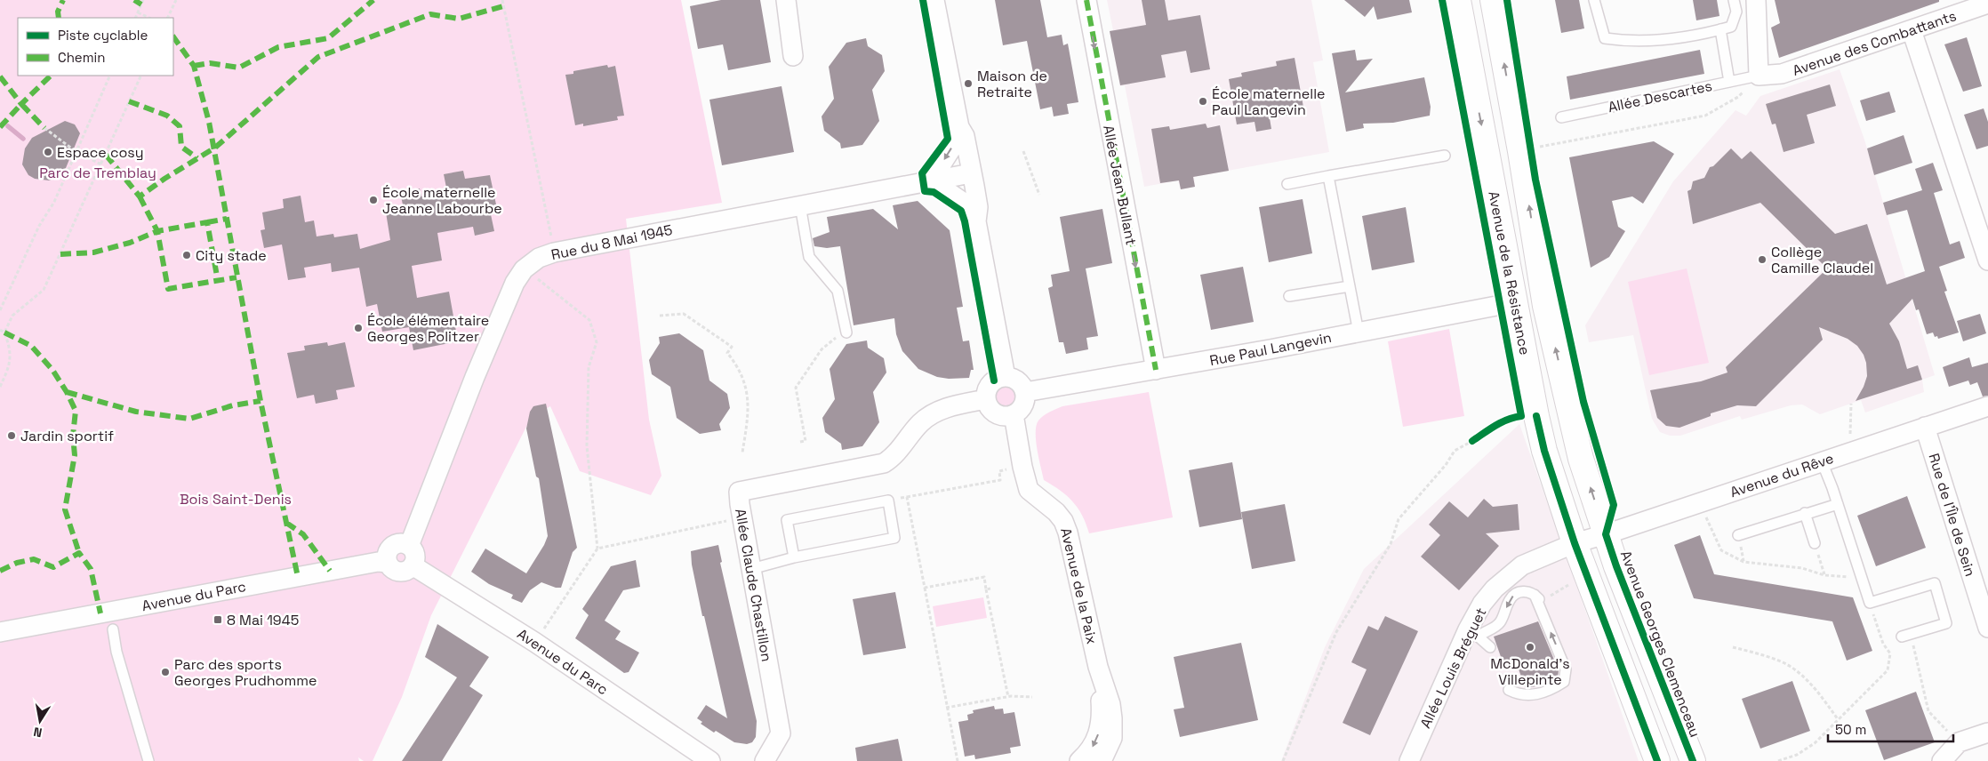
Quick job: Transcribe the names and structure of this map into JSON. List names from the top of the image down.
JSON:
{
  "streets": {
    "main road": ["Avenue de la Résistance", "Avenue Georges Clemenceau"],
    "street": [
      "Avenue des Combattants",
      "Allée Jean Bullant",
      "Rue du 8 Mai 1945",
      "Rue Paul Langevin",
      "Avenue du Rêve",
      "Rue de l'Île de Sein",
      "Allée Claude Chastillon",
      "Avenue de la Paix",
      "Avenue du Parc",
      "Allée Louis Bréguet"
    ],
    "lane": ["Allée Descartes"]
  },
  "crossings": [
    ["Avenue des Combattants", "Allée Descartes"],
    ["Allée Jean Bullant", "Rue Paul Langevin"],
    ["Rue du 8 Mai 1945", "Avenue du Parc"],
    ["Avenue de la Résistance", "Rue Paul Langevin"],
    ["Avenue de la Résistance", "Avenue du Rêve"],
    ["Avenue de la Résistance", "Avenue Georges Clemenceau"],
    ["Avenue de la Résistance", "Allée Louis Bréguet"],
    ["Rue Paul Langevin", "Allée Claude Chastillon"],
    ["Rue Paul Langevin", "Avenue de la Paix"],
    ["Avenue du Rêve", "Rue de l'Île de Sein"],
    ["Avenue du Rêve", "Avenue Georges Clemenceau"],
    ["Avenue du Rêve", "Allée Louis Bréguet"],
    ["Allée Claude Chastillon", "Avenue de la Paix"]
  ],
  "parks": ["Parc de Tremblay", "Bois Saint-Denis"],
  "places": {
    "other": [
      "Maison de Retraite",
      "École maternelle Paul Langevin",
      "Espace cosy",
      "École maternelle Jeanne Labourbe",
      "City stade",
      "Collège Camille Claudel",
      "École élémentaire Georges Politzer",
      "Jardin sportif",
      "McDonald's Villepinte",
      "Parc des sports Georges Prudhomme"
    ],
    "transit": ["8 Mai 1945"]
  },
  "legend": ["Piste cyclable", "Chemin"],
  "scale_bar": "50 m",
  "north": "bottom"
}
